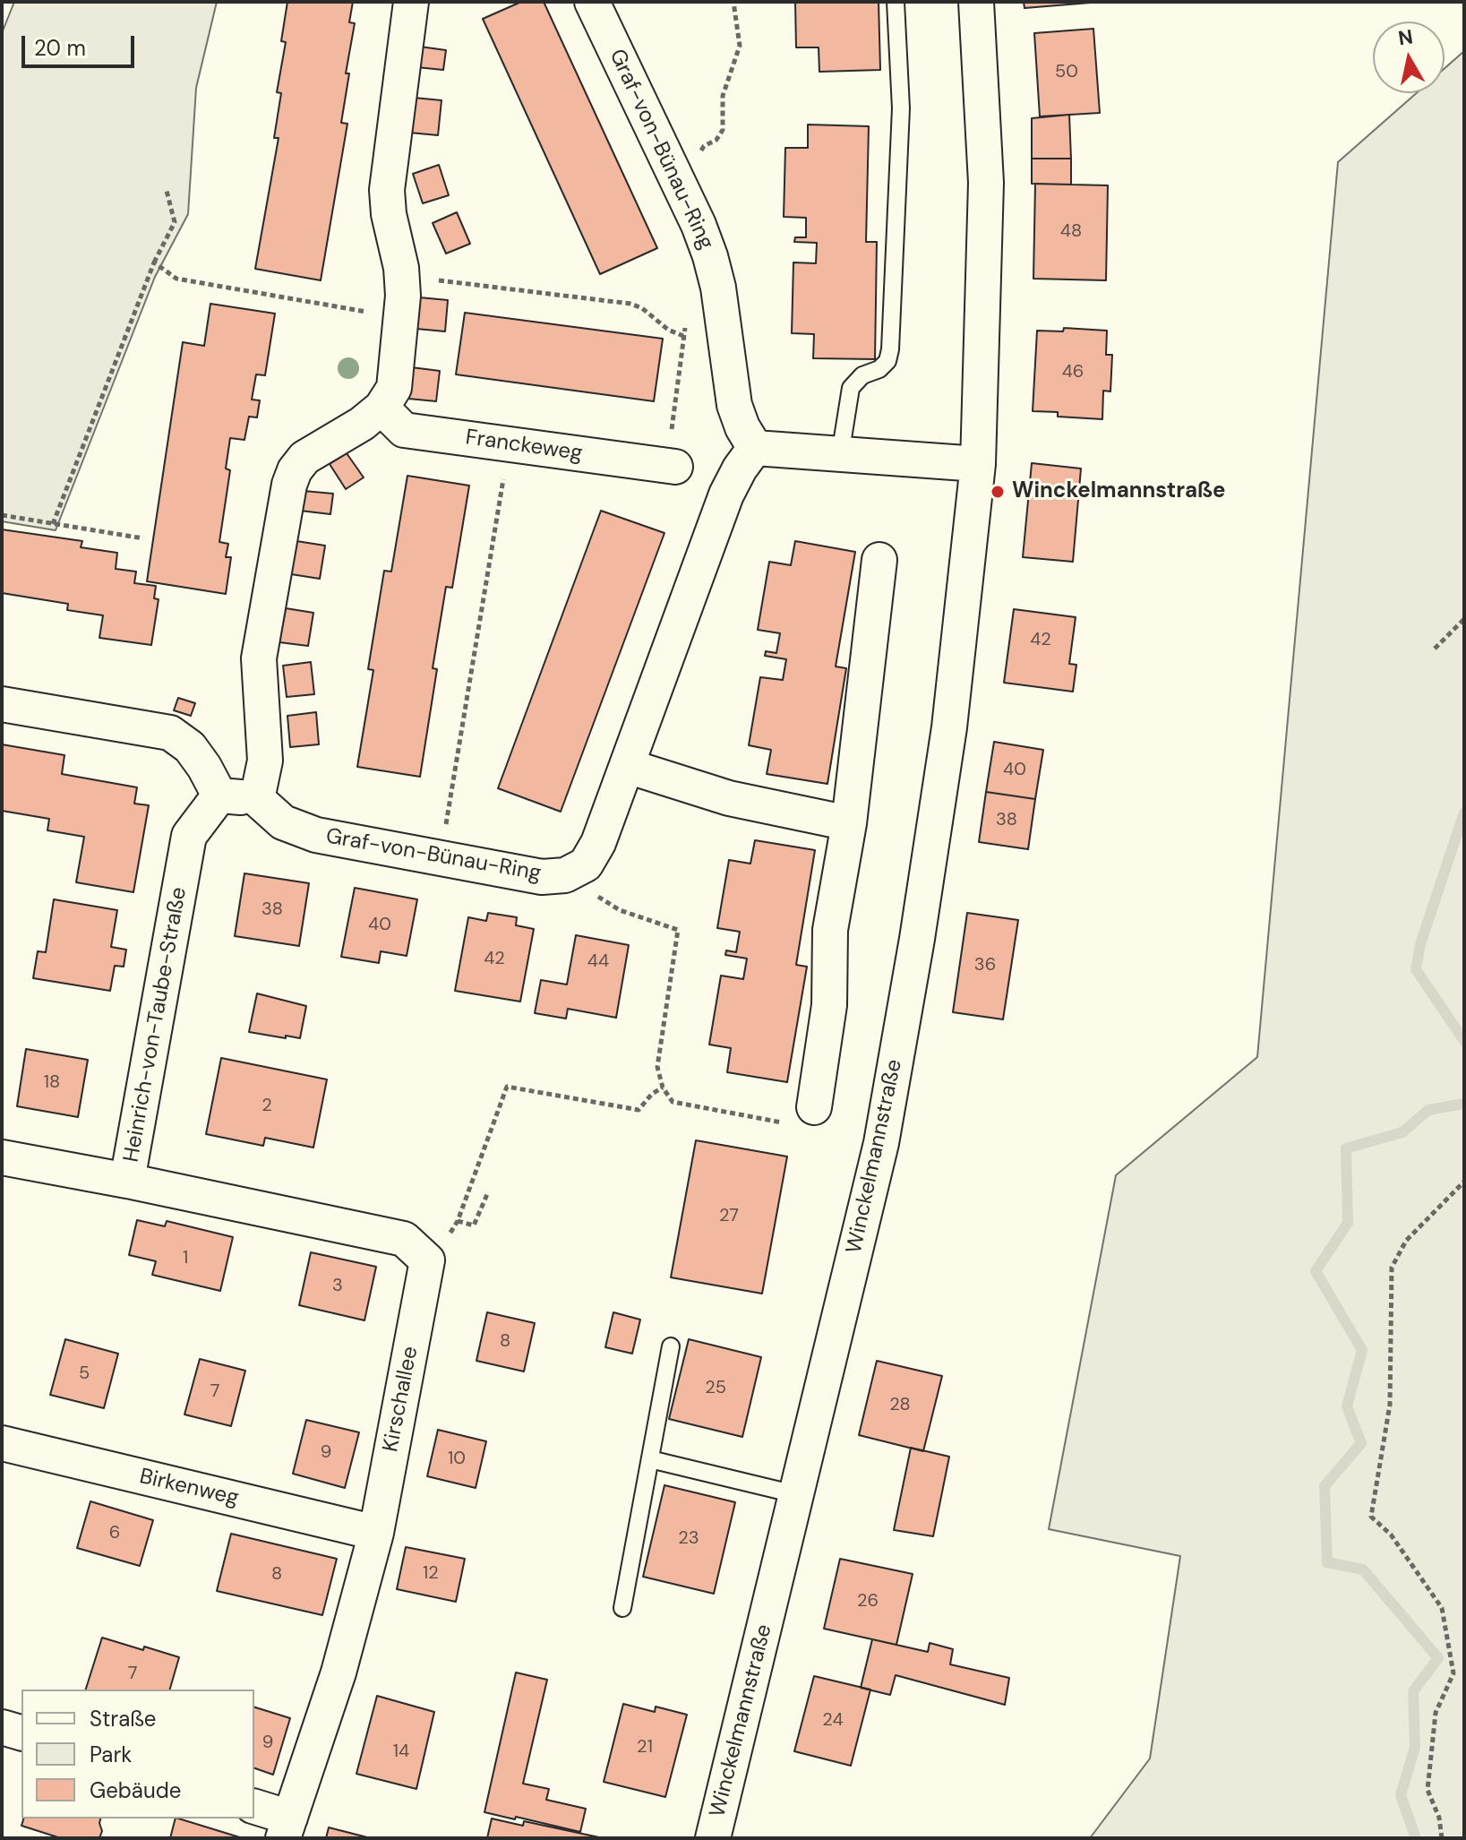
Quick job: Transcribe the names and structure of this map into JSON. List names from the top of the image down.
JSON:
{
  "streets": {
    "street": [
      "Graf-von-Bünau-Ring",
      "Franckeweg",
      "Heinrich-von-Taube-Straße",
      "Winckelmannstraße",
      "Kirschallee",
      "Birkenweg"
    ]
  },
  "crossings": [
    ["Kirschallee", "Birkenweg"]
  ],
  "places": ["Winckelmannstraße"],
  "house_numbers": [
    "50",
    "48",
    "46",
    "42",
    "40",
    "38",
    "38",
    "40",
    "42",
    "44",
    "36",
    "18",
    "2",
    "27",
    "1",
    "3",
    "8",
    "5",
    "25",
    "7",
    "28",
    "9",
    "10",
    "6",
    "23",
    "12",
    "8",
    "26",
    "7",
    "24",
    "9",
    "21",
    "14"
  ],
  "legend": ["Straße", "Park", "Gebäude"],
  "scale_bar": "20 m",
  "north": "top"
}
